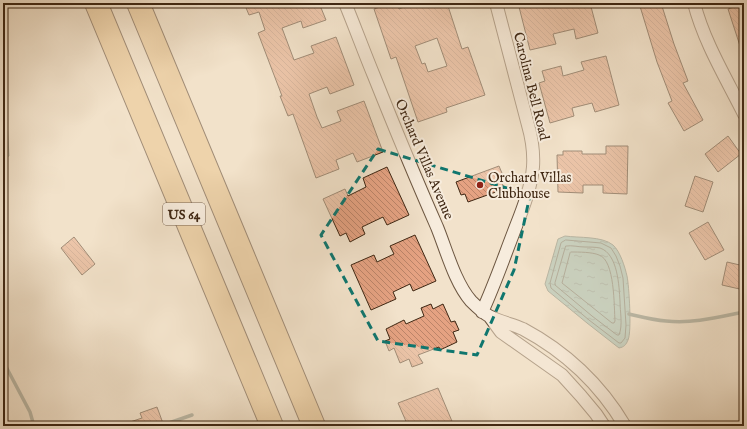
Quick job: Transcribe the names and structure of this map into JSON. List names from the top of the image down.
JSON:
{
  "streets": {
    "highway": ["US 64"],
    "street": ["Carolina Bell Road", "Orchard Villas Avenue"]
  },
  "crossings": [
    ["Carolina Bell Road", "Orchard Villas Avenue"]
  ],
  "places": ["Orchard Villas Clubhouse"]
}
